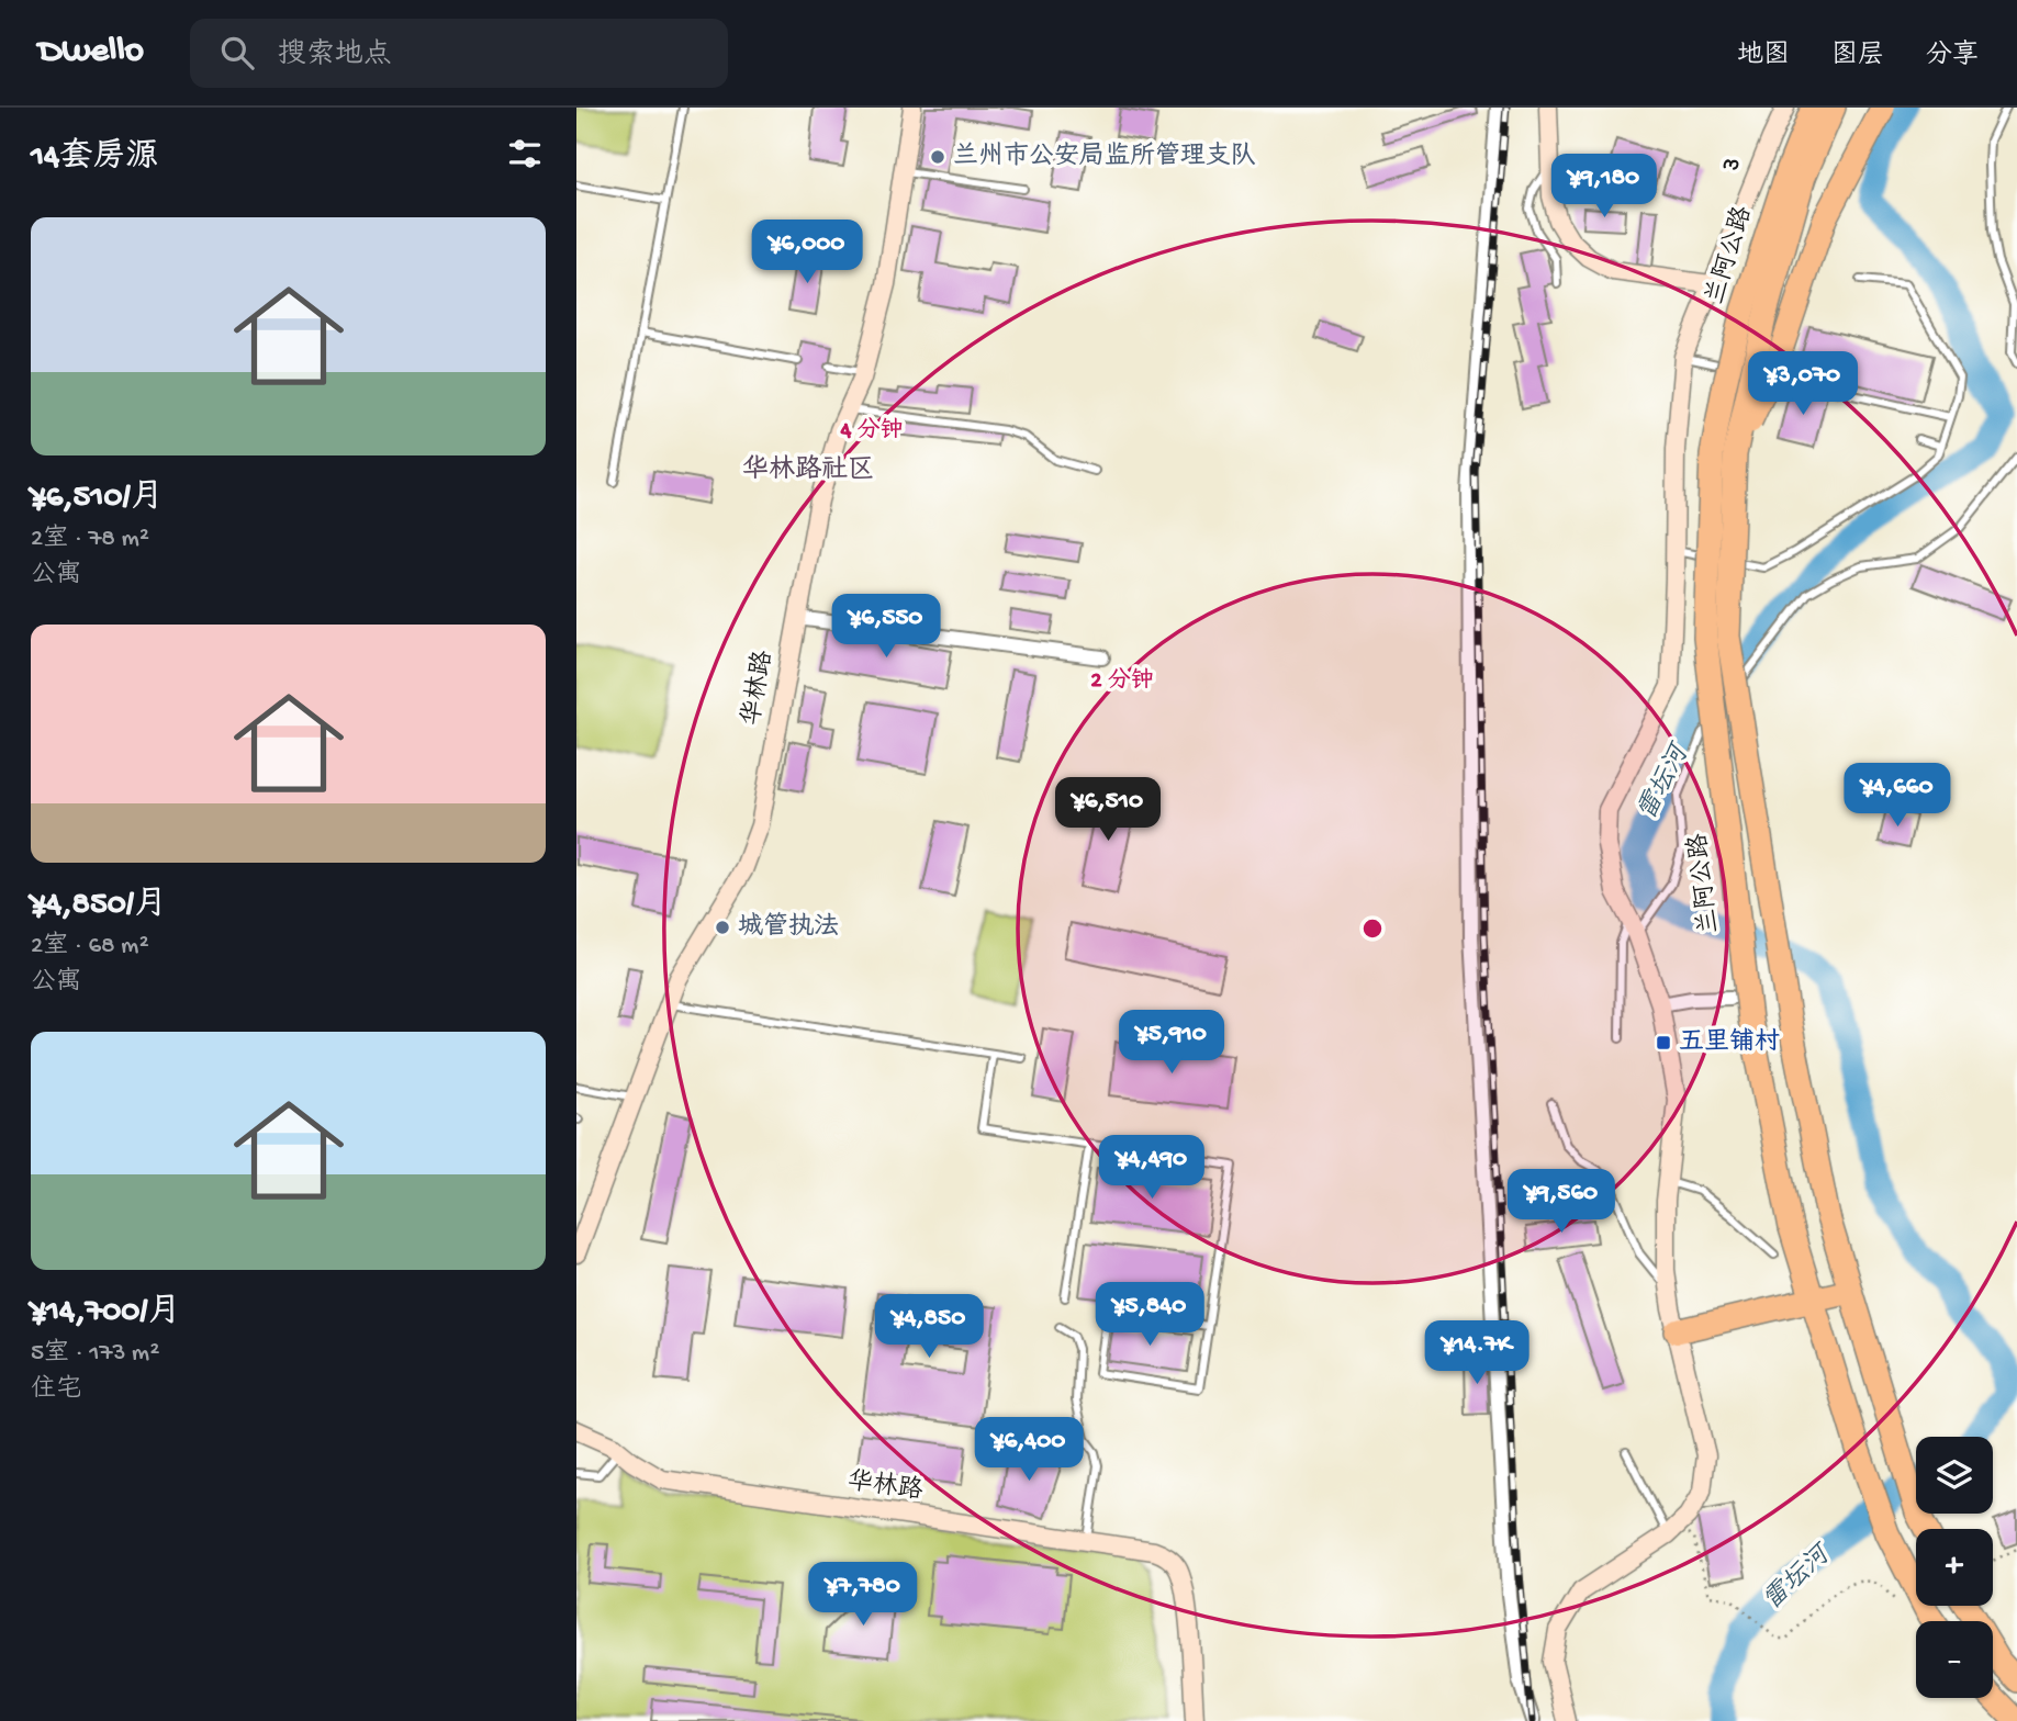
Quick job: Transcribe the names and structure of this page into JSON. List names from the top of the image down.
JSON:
{
  "streets": {
    "highway": ["兰阿公路"],
    "street": ["3", "华林路"]
  },
  "districts": ["华林路社区"],
  "water": ["雷坛河"],
  "places": {
    "other": ["兰州市公安局监所管理支队", "城管执法"],
    "transit": ["五里铺村"]
  },
  "page": {
    "header": "Dwello",
    "search": "搜索地点",
    "nav": ["地图", "图层", "分享"],
    "heading": "14套房源",
    "price": [
      "¥9,180",
      "¥6,000",
      "¥3,070",
      "¥6,550",
      "¥4,660",
      "¥6,510",
      "¥5,910",
      "¥4,490",
      "¥9,560",
      "¥5,840",
      "¥4,850",
      "¥14.7K",
      "¥6,400",
      "¥7,780"
    ],
    "list": [
      {
        "name": "¥6,510/月",
        "note": "2室 · 78 m² · 公寓"
      },
      {
        "name": "¥4,850/月",
        "note": "2室 · 68 m² · 公寓"
      },
      {
        "name": "¥14,700/月",
        "note": "5室 · 173 m² · 住宅"
      }
    ],
    "map_buttons": ["+", "−"]
  },
  "rings": ["4 分钟", "2 分钟"]
}
